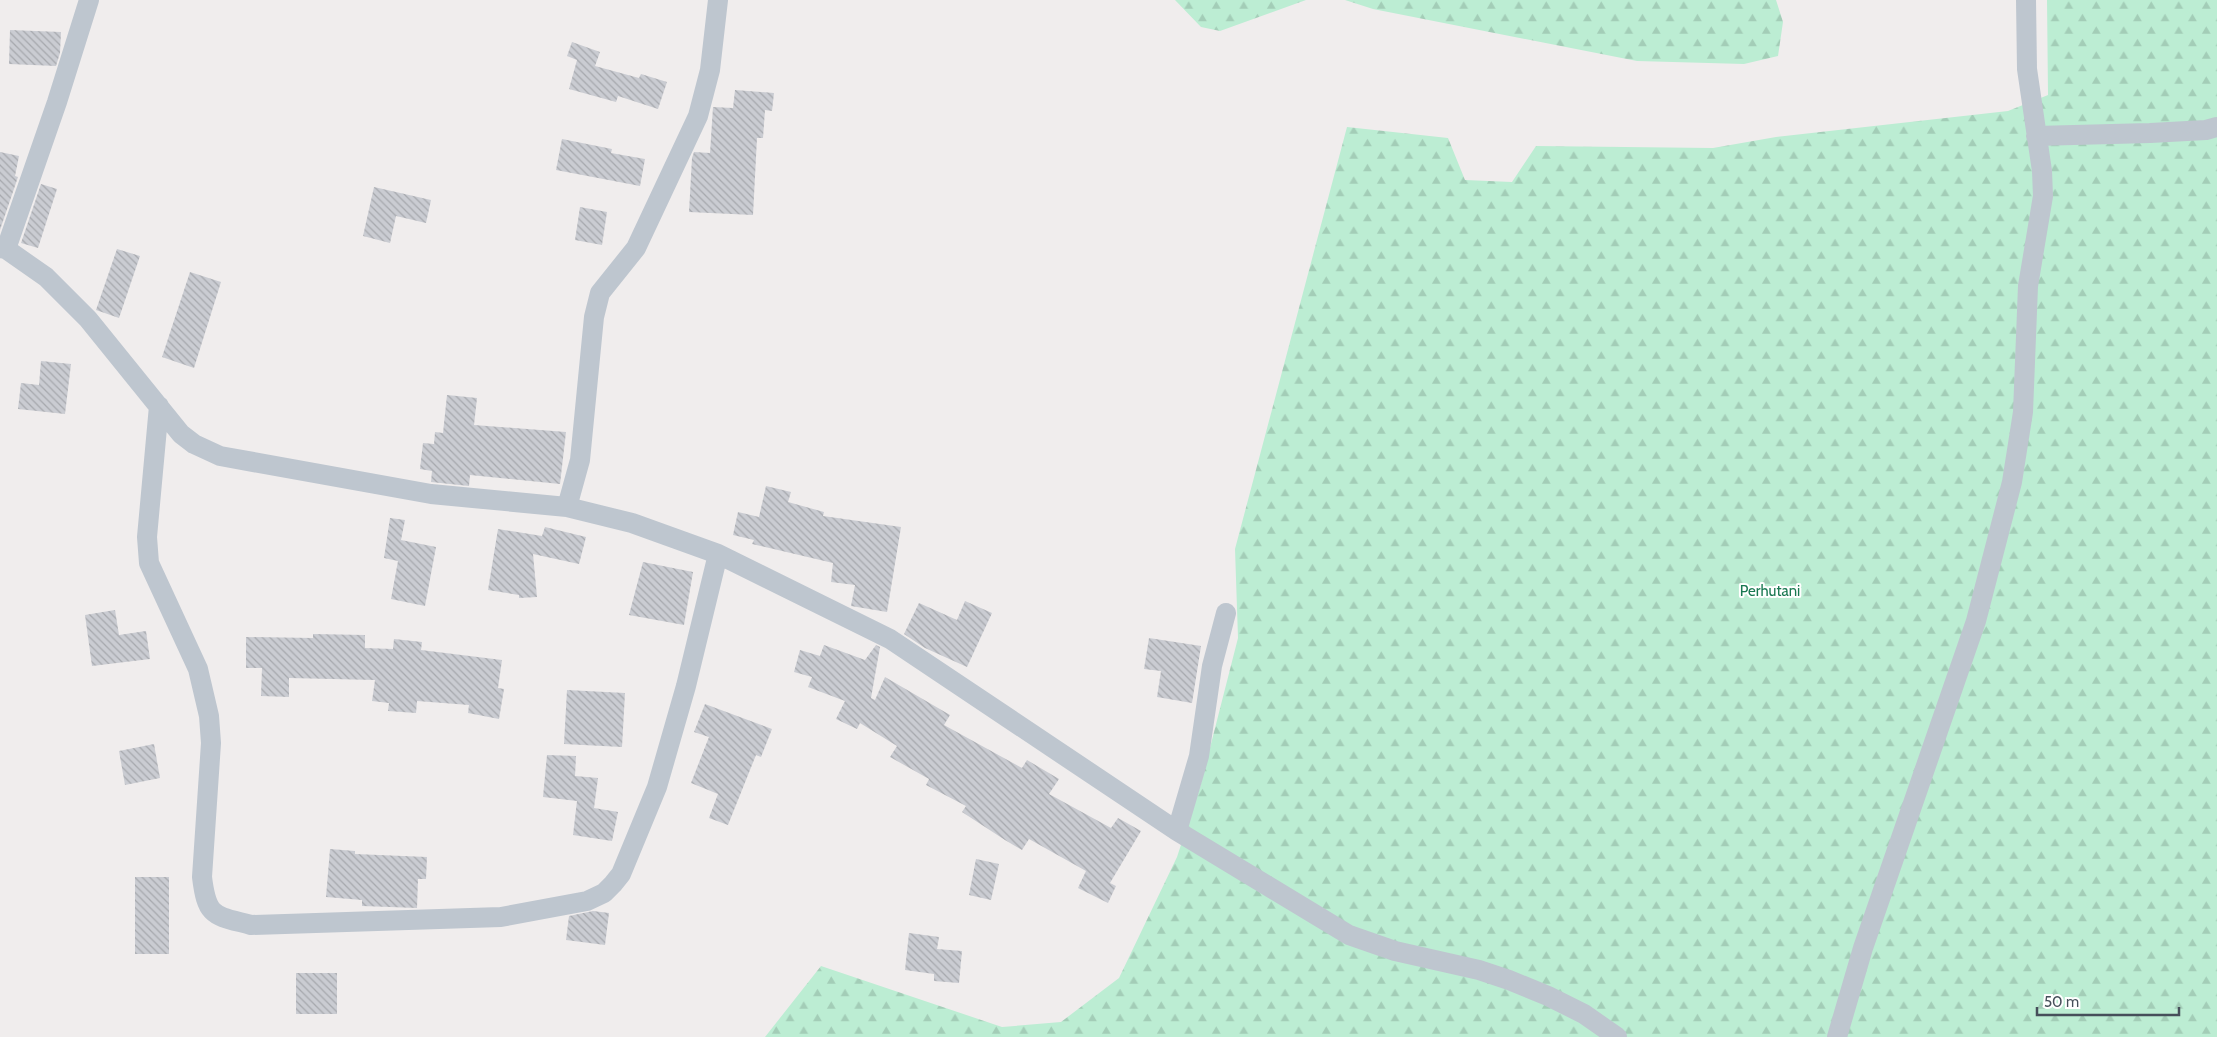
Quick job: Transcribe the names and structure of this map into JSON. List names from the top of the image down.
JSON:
{
  "parks": ["Perhutani"],
  "scale_bar": "50 m"
}
